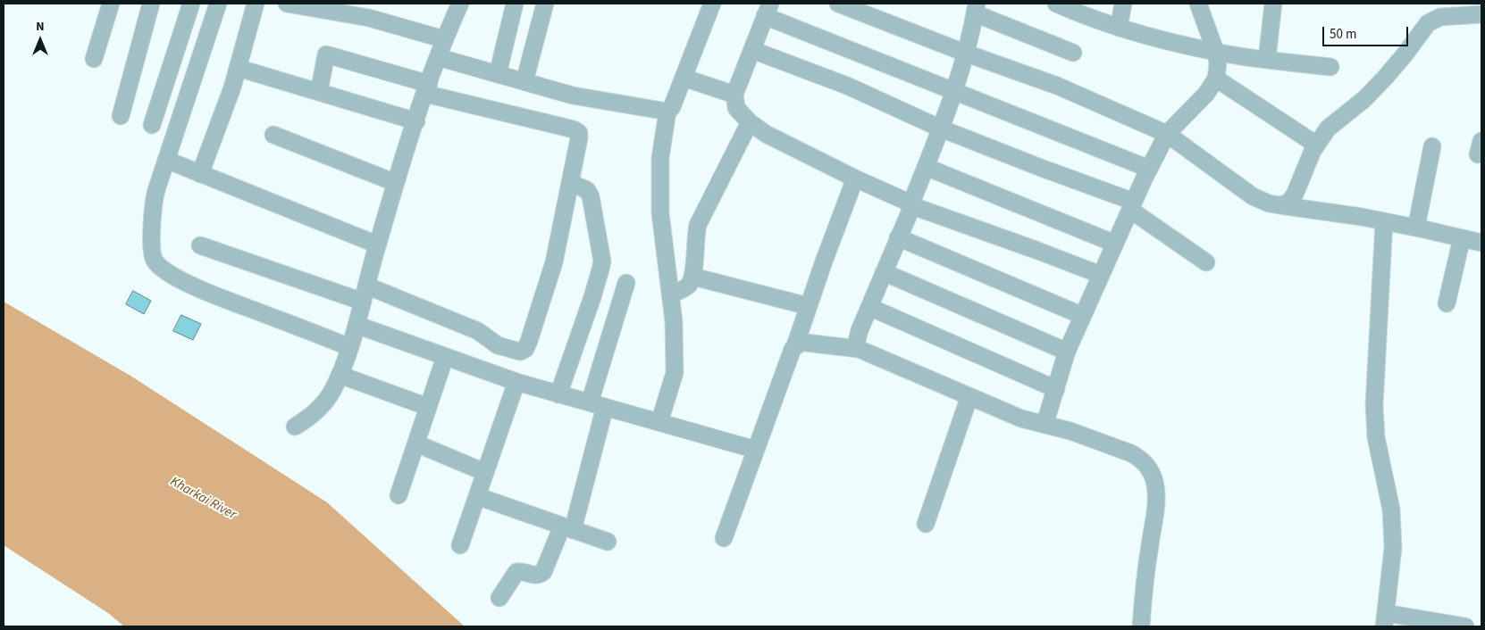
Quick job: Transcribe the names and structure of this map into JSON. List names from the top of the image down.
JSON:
{
  "water": ["Kharkai River"],
  "scale_bar": "50 m",
  "north": "top"
}
